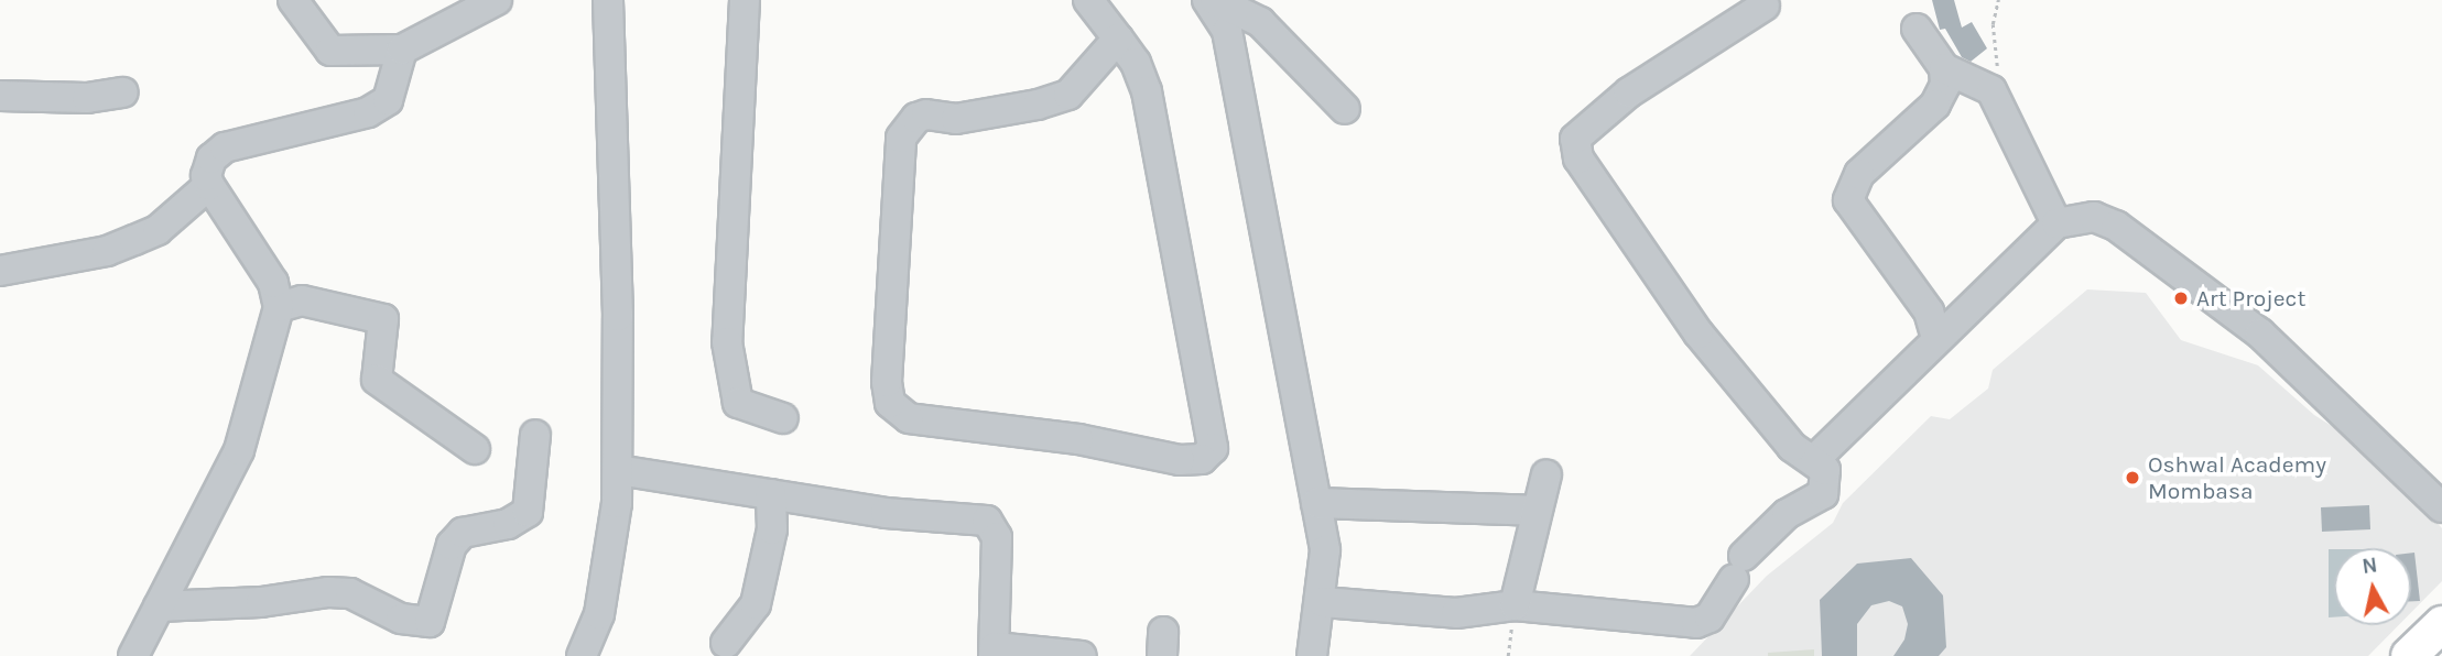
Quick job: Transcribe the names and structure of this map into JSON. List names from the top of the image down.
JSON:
{
  "places": ["Art Project", "Oshwal Academy Mombasa"],
  "north": "top"
}
